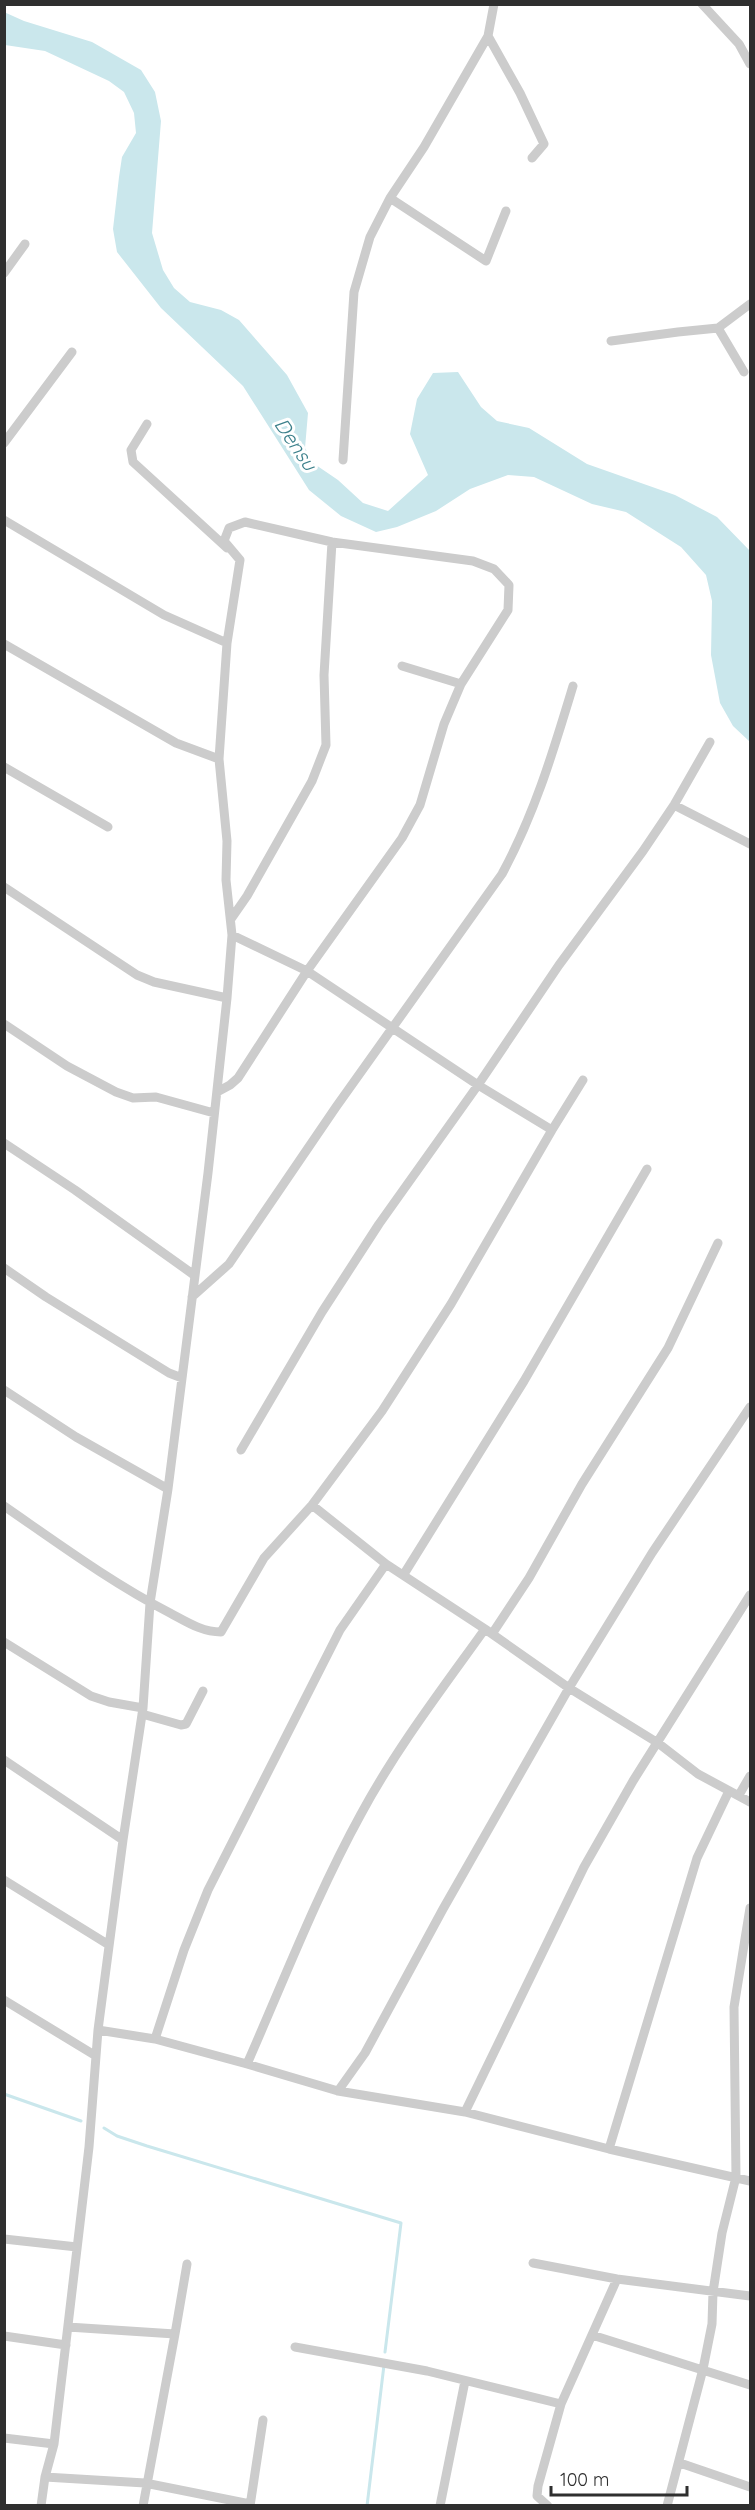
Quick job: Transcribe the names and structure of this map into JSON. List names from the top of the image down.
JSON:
{
  "water": ["Densu"],
  "scale_bar": "100 m"
}
